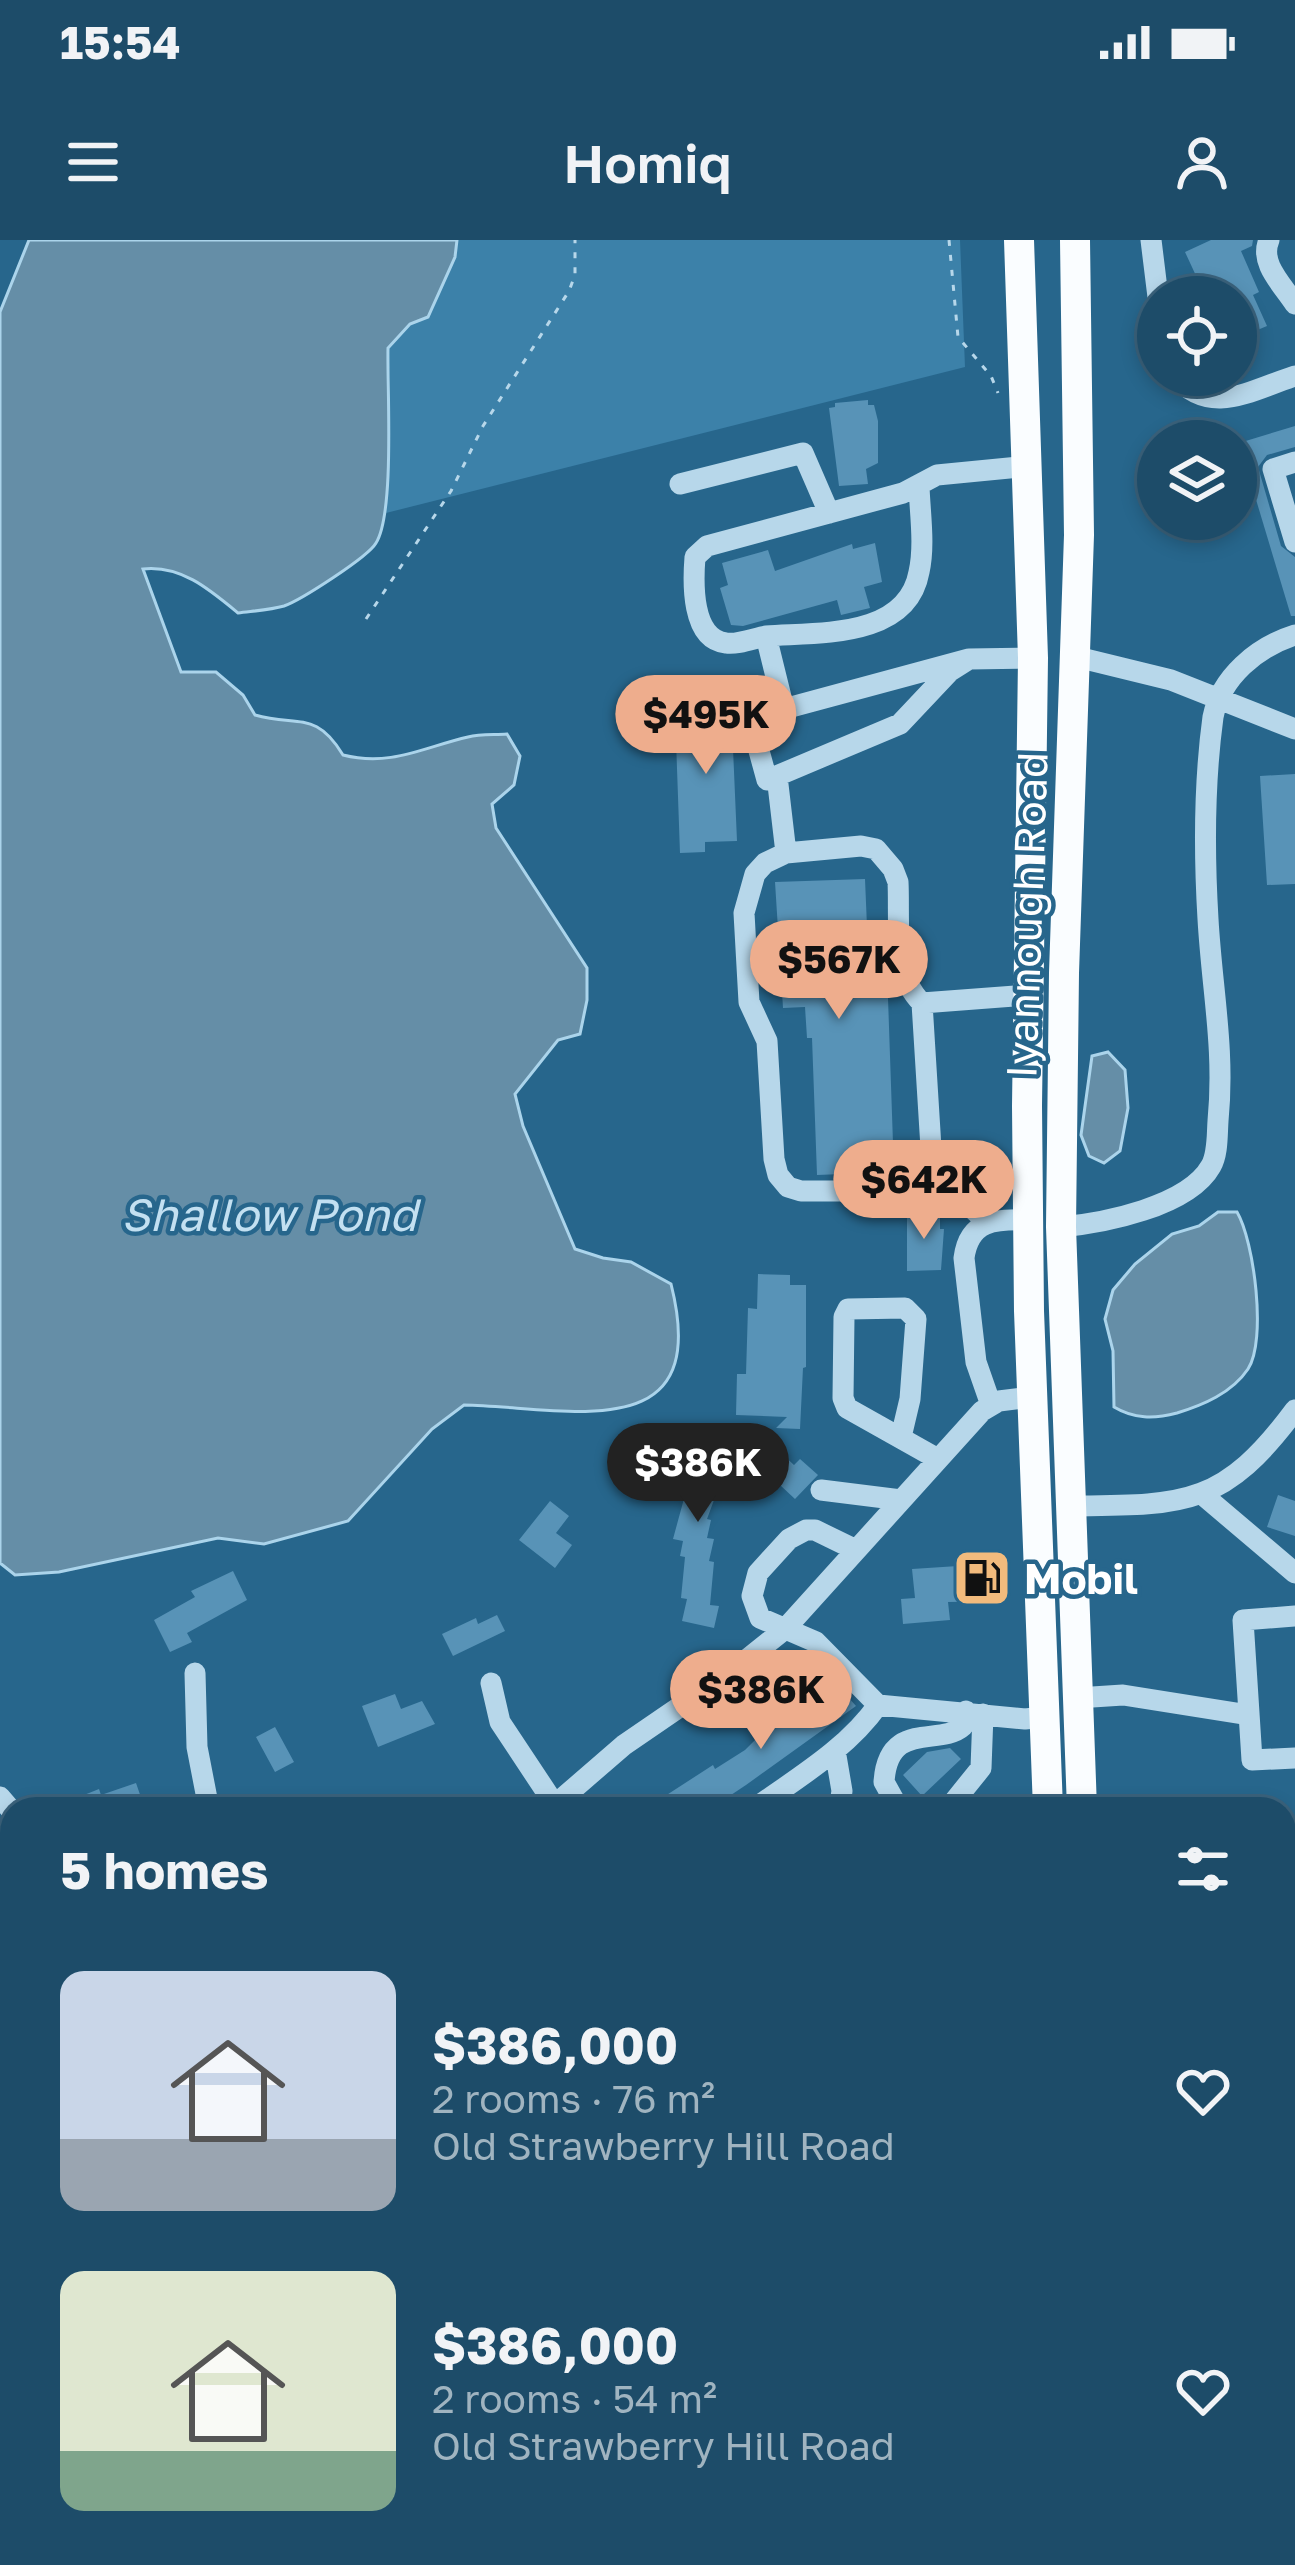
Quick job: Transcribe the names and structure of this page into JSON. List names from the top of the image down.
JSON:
{
  "streets": {
    "main road": ["Iyannough Road"]
  },
  "water": ["Shallow Pond"],
  "places": {
    "fuel station": ["Mobil"]
  },
  "page": {
    "status": "15:54",
    "header": "Homiq",
    "price": [
      "$495K",
      "$567K",
      "$642K",
      "$386K",
      "$386K"
    ],
    "heading": "5 homes",
    "list": [
      {
        "name": "$386,000",
        "note": "2 rooms · 76 m² · Old Strawberry Hill Road"
      },
      {
        "name": "$386,000",
        "note": "2 rooms · 54 m² · Old Strawberry Hill Road"
      }
    ]
  }
}
